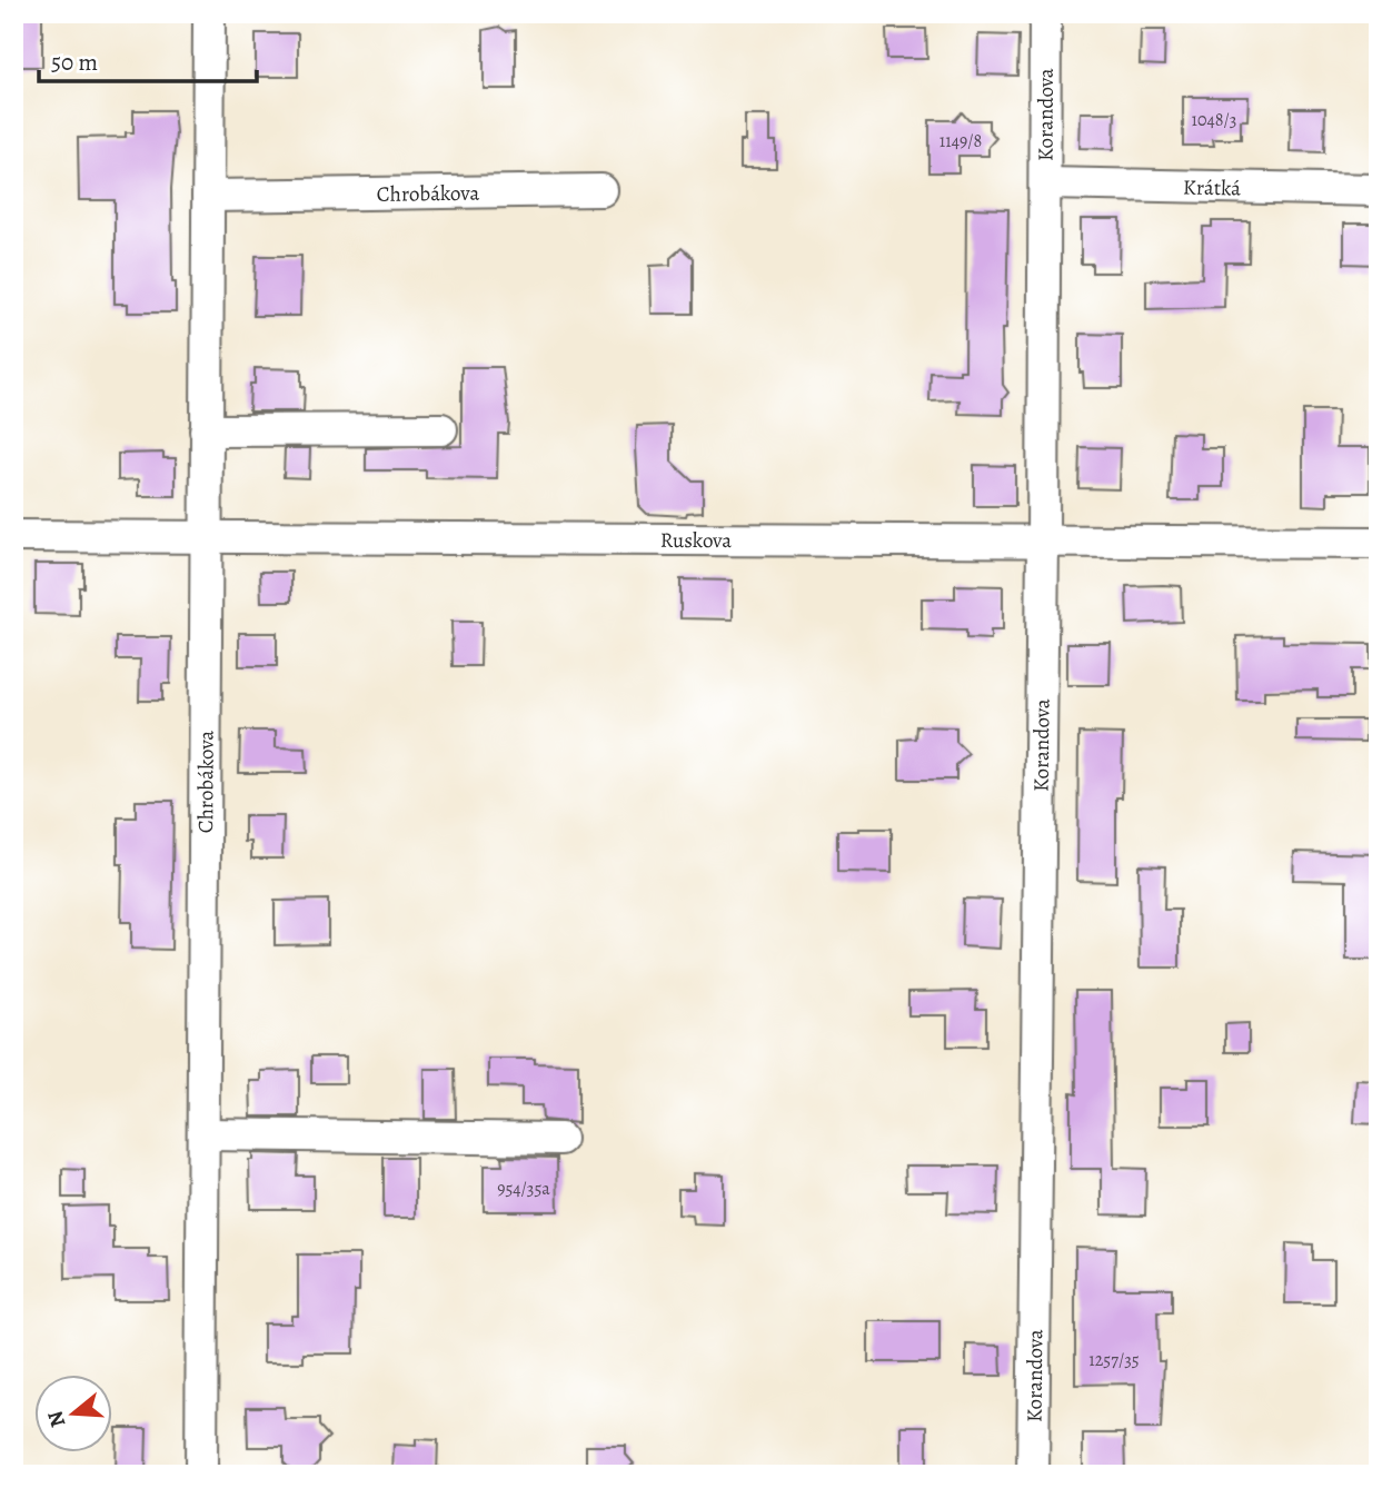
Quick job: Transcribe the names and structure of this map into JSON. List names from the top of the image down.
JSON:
{
  "streets": {
    "street": [
      "Korandova",
      "Krátká",
      "Chrobákova",
      "Ruskova"
    ]
  },
  "crossings": [
    ["Korandova", "Krátká"],
    ["Korandova", "Ruskova"],
    ["Chrobákova", "Ruskova"]
  ],
  "house_numbers": [
    "1048/3",
    "1149/8",
    "954/35a",
    "1257/35"
  ],
  "scale_bar": "50 m",
  "north": "left"
}
